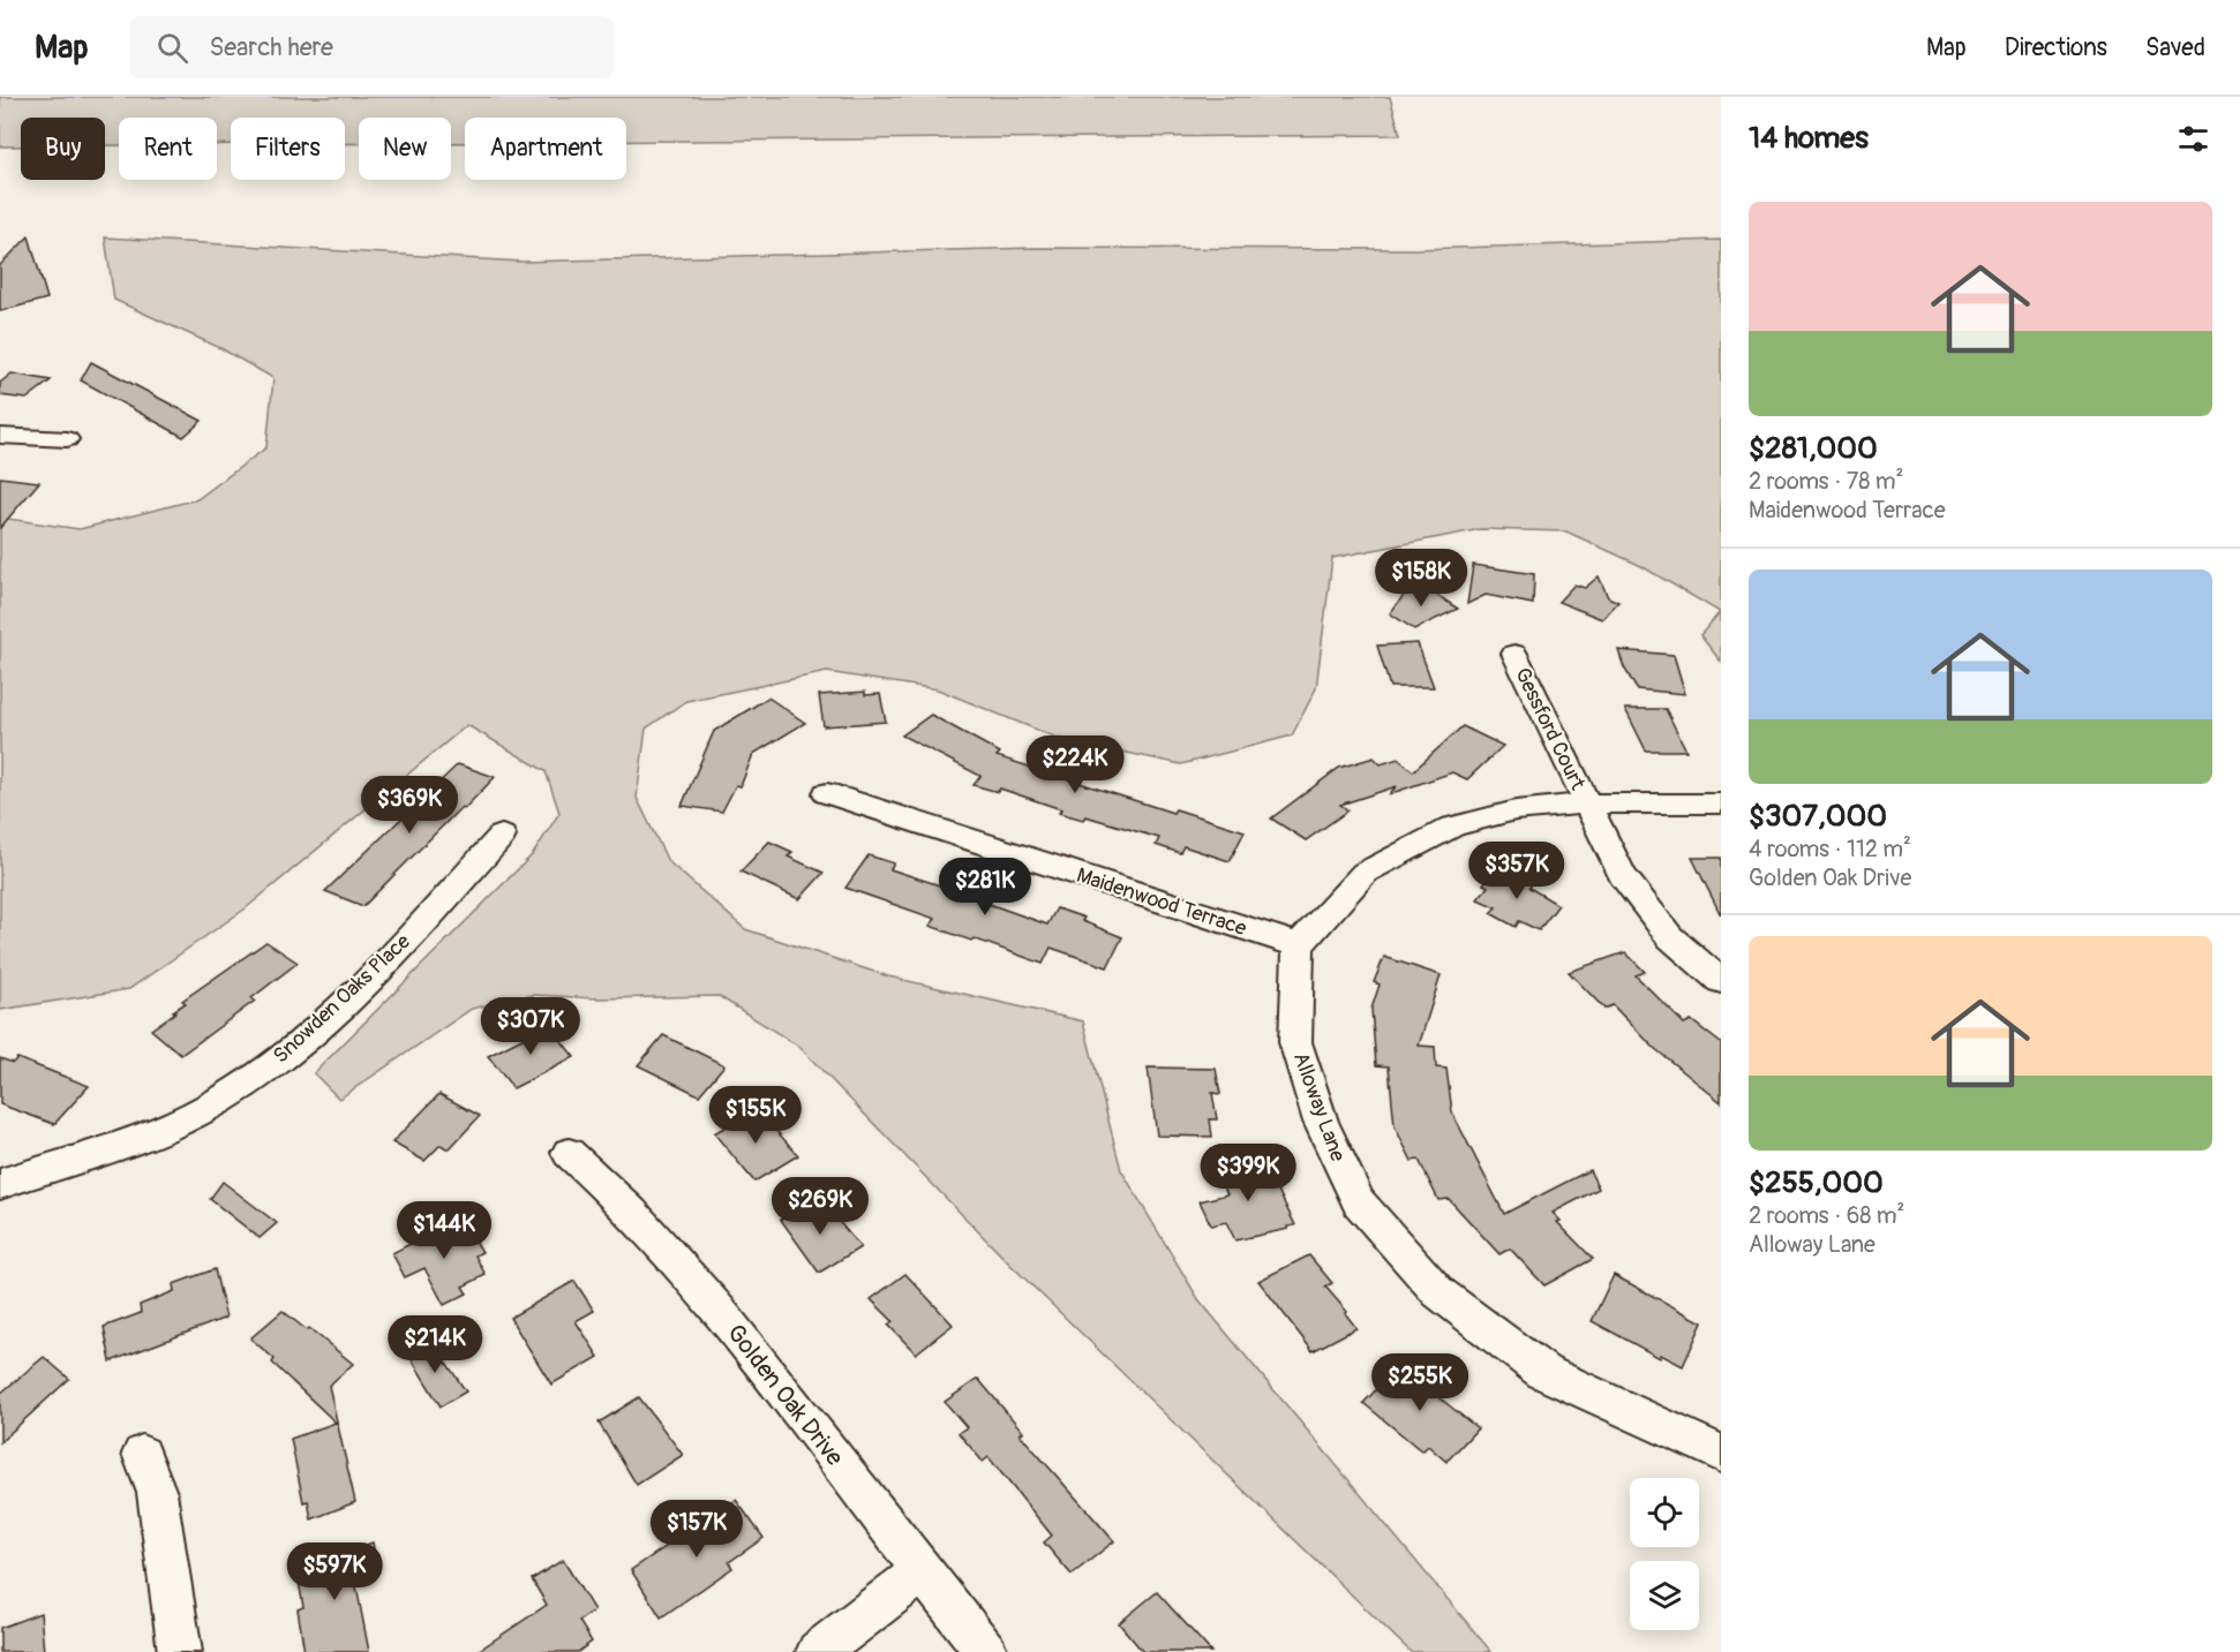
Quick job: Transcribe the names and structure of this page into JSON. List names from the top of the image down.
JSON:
{
  "streets": {
    "street": [
      "Gessford Court",
      "Maidenwood Terrace",
      "Snowden Oaks Place",
      "Alloway Lane",
      "Golden Oak Drive"
    ]
  },
  "crossings": [
    ["Maidenwood Terrace", "Alloway Lane"]
  ],
  "page": {
    "header": "Map",
    "search": "Search here",
    "nav": ["Map", "Directions", "Saved"],
    "heading": "14 homes",
    "chip": [
      "Buy",
      "Rent",
      "Filters",
      "New",
      "Apartment"
    ],
    "list": [
      {
        "name": "$281,000",
        "note": "2 rooms · 78 m² · Maidenwood Terrace"
      },
      {
        "name": "$307,000",
        "note": "4 rooms · 112 m² · Golden Oak Drive"
      },
      {
        "name": "$255,000",
        "note": "2 rooms · 68 m² · Alloway Lane"
      }
    ],
    "price": [
      "$158K",
      "$224K",
      "$369K",
      "$357K",
      "$281K",
      "$307K",
      "$155K",
      "$399K",
      "$269K",
      "$144K",
      "$214K",
      "$255K",
      "$157K",
      "$597K"
    ]
  }
}
